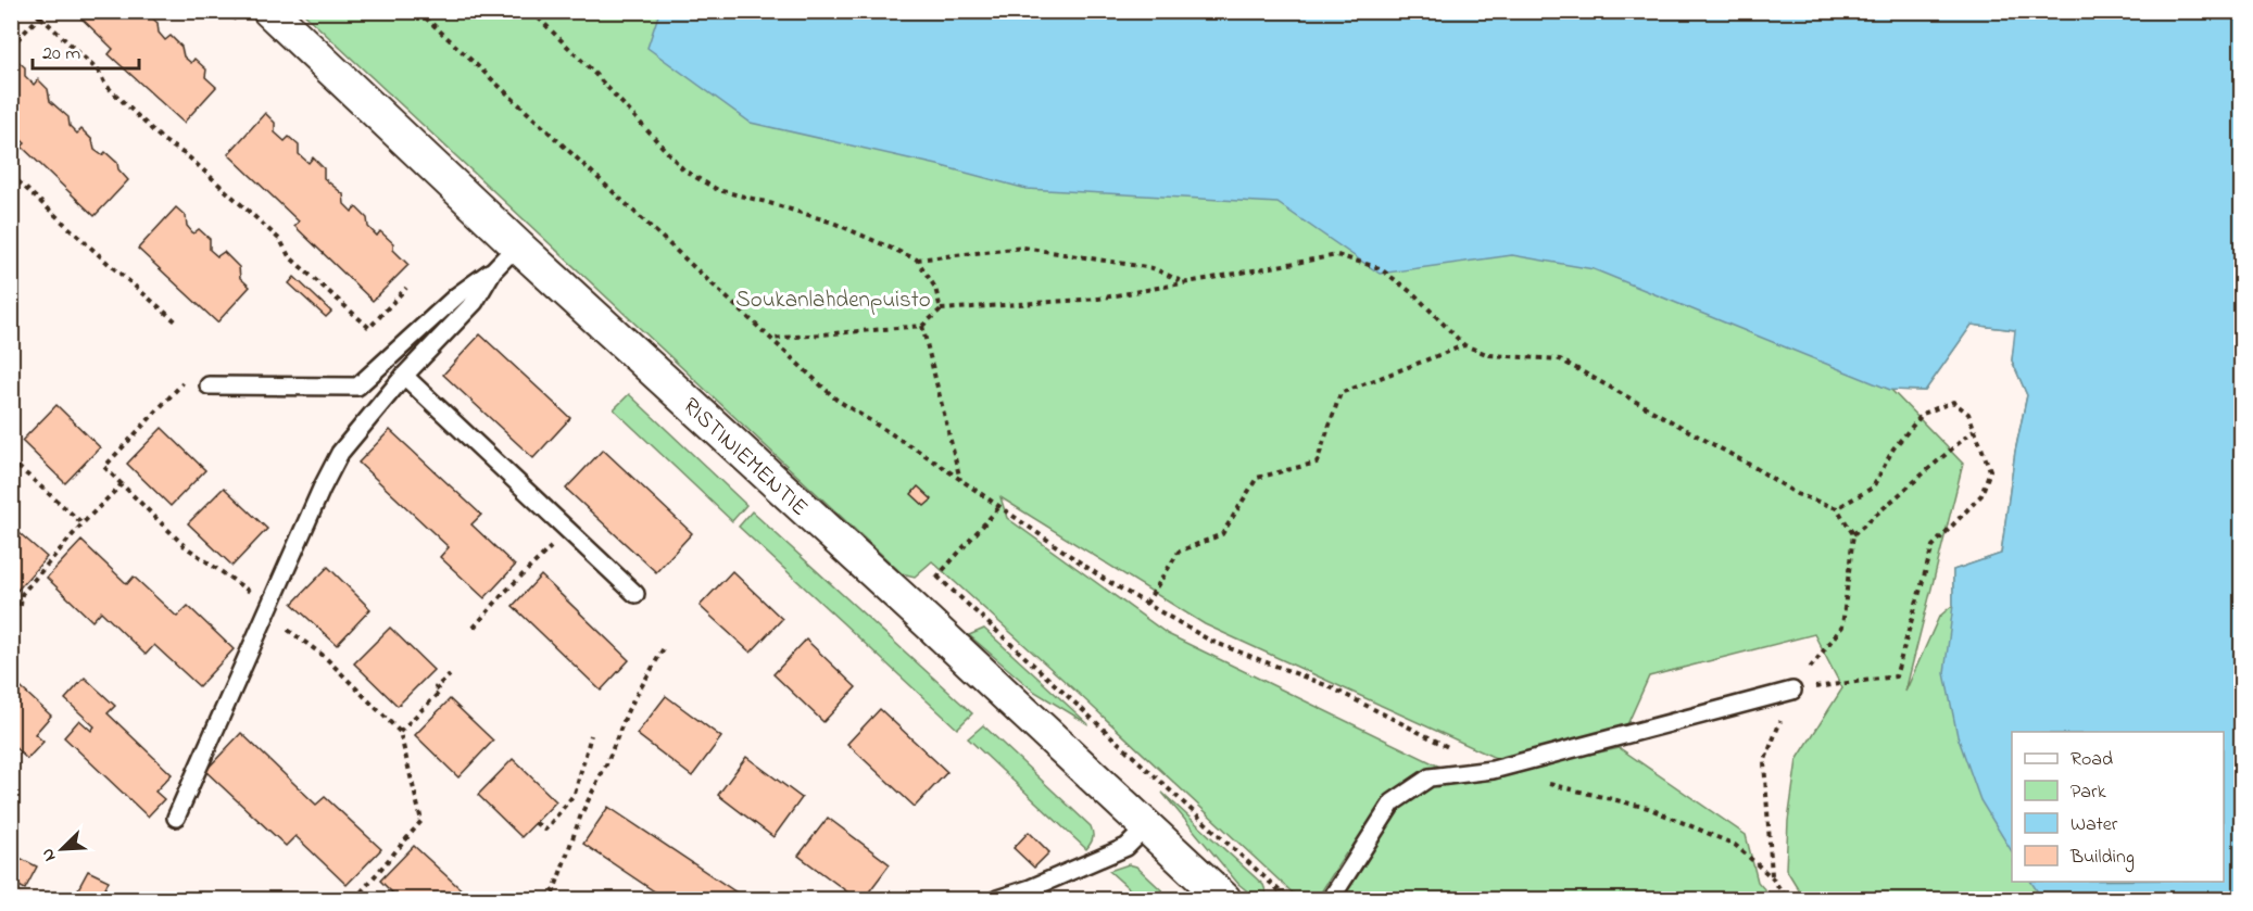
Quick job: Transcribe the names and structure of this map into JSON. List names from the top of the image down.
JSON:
{
  "streets": {
    "street": ["RISTINIEMENTIE"]
  },
  "parks": ["Soukanlahdenpuisto"],
  "legend": [
    "Road",
    "Park",
    "Water",
    "Building"
  ],
  "scale_bar": "20 m",
  "north": "bottom left"
}
